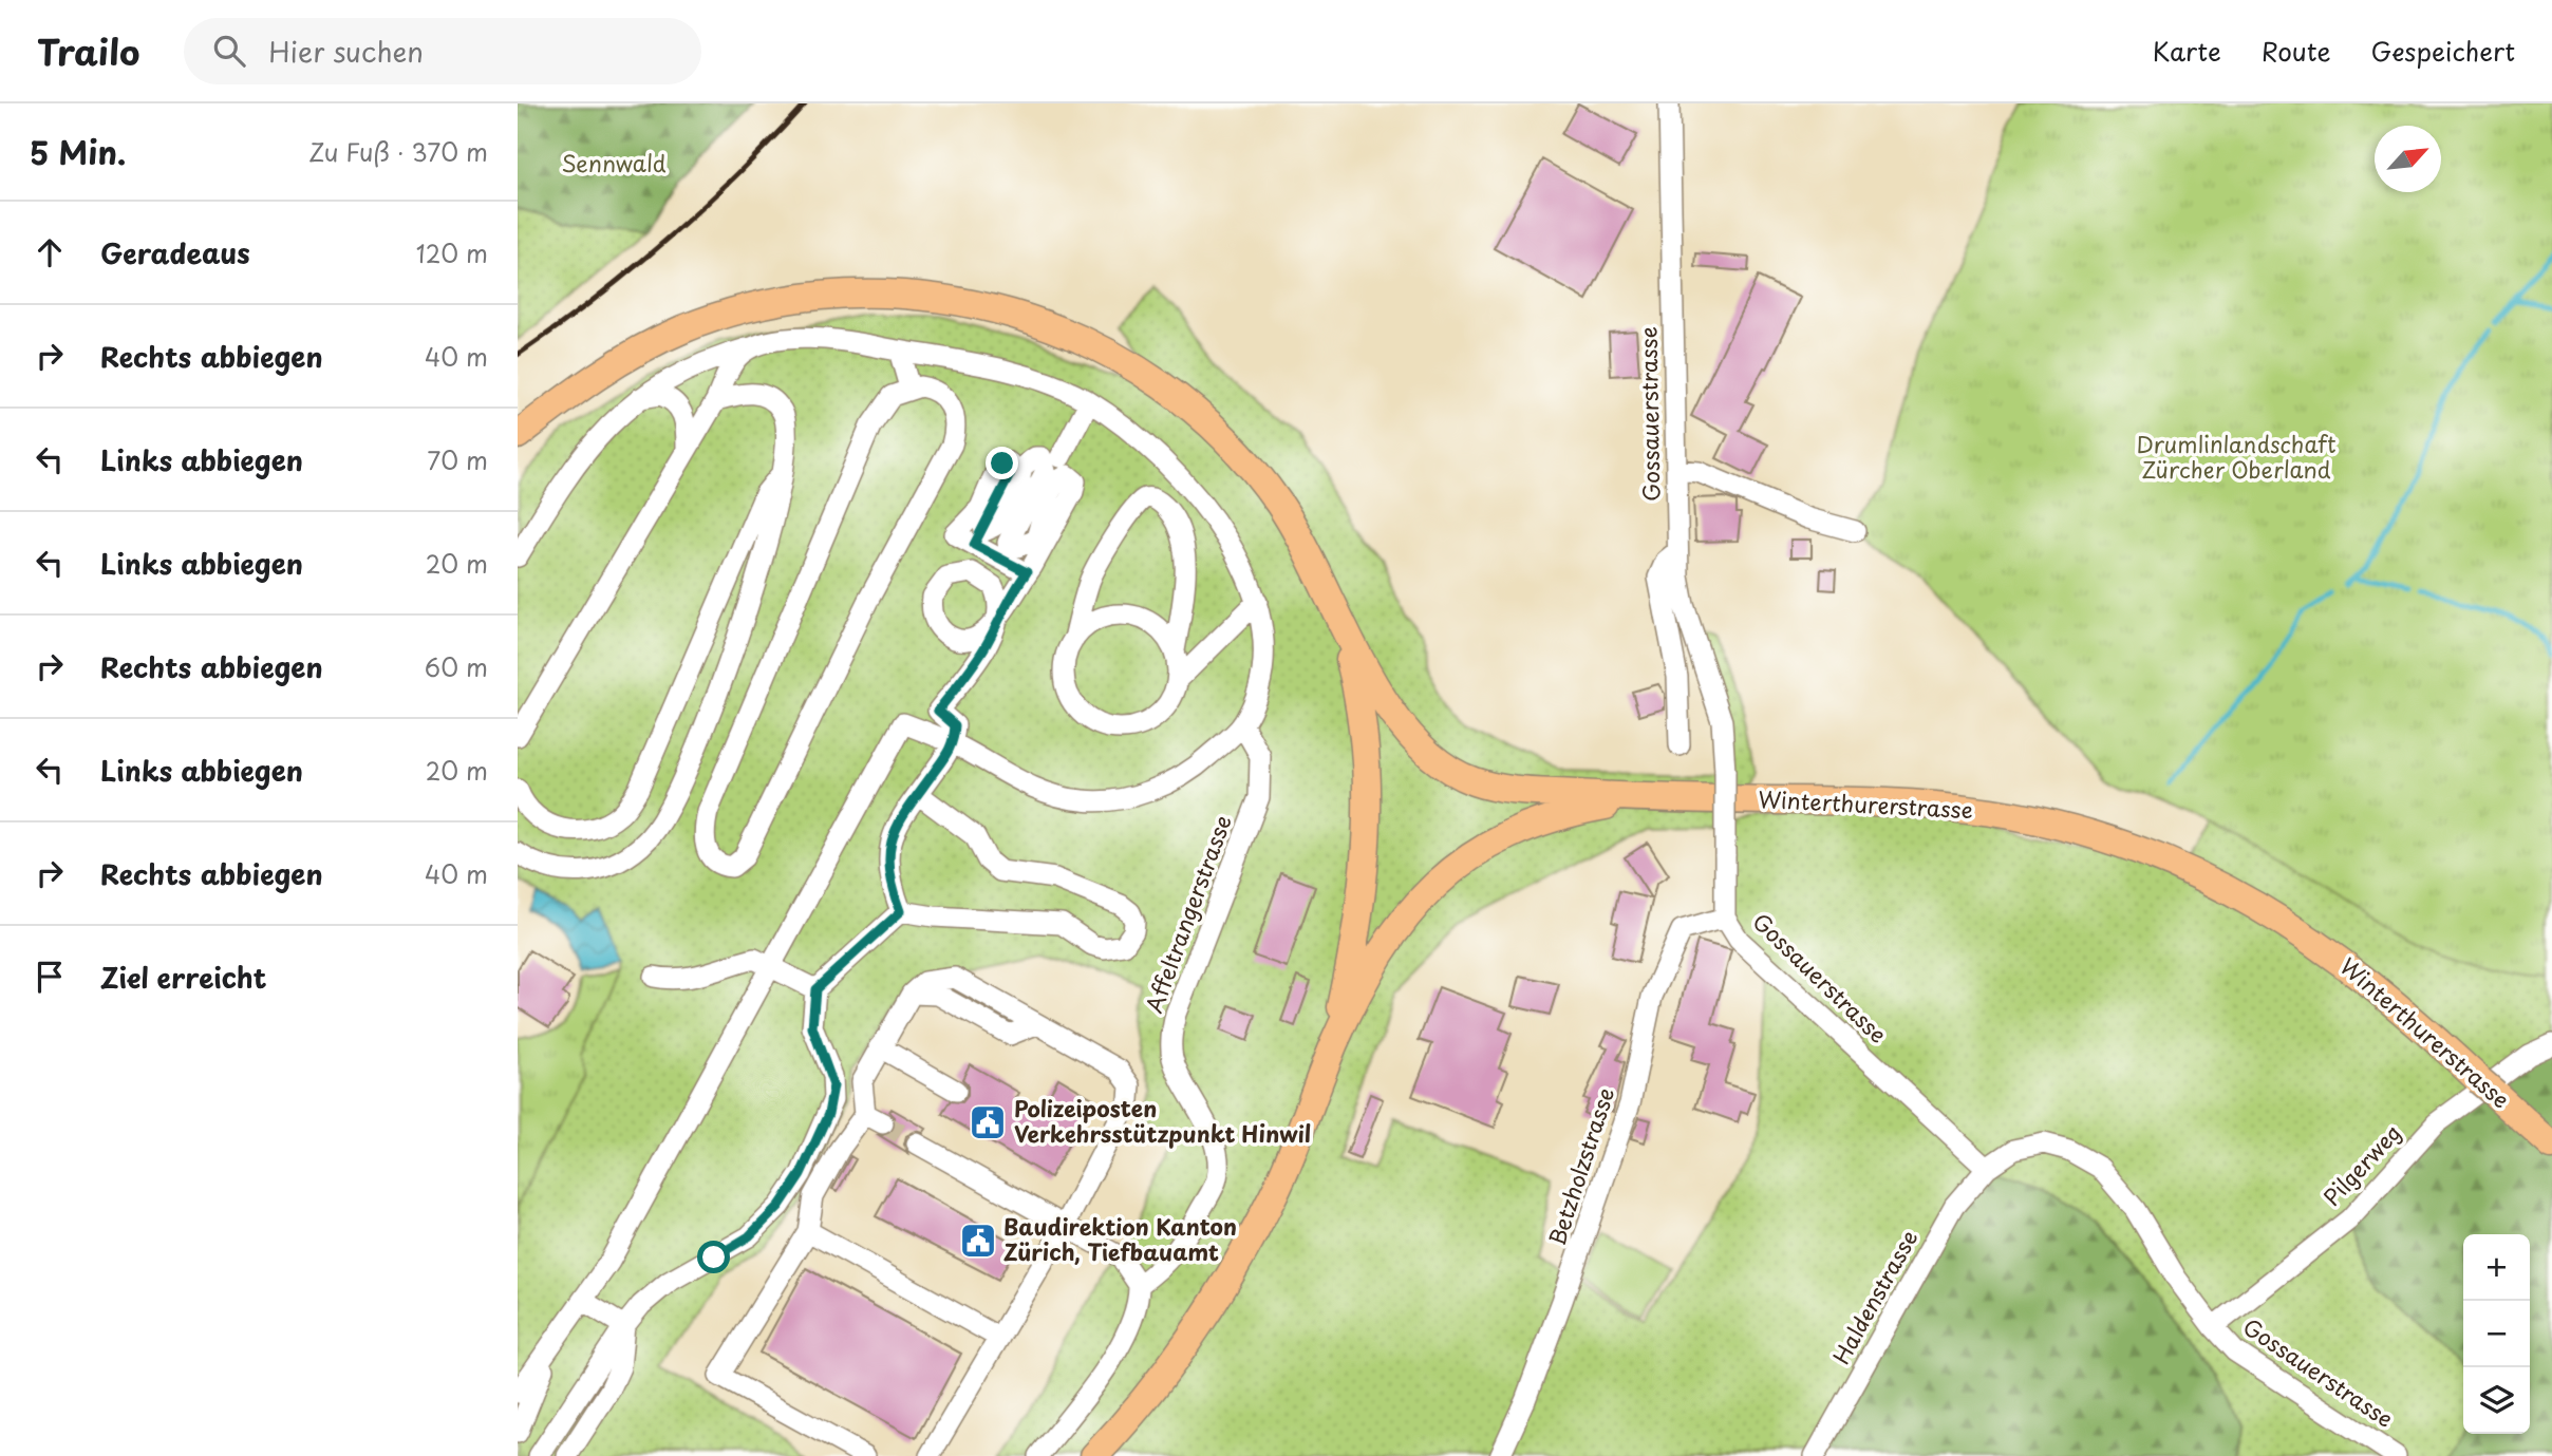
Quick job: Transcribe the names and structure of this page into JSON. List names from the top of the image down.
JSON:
{
  "streets": {
    "highway": ["Winterthurerstrasse"],
    "street": [
      "Gossauerstrasse",
      "Affeltrangerstrasse",
      "Pilgerweg",
      "Betzholzstrasse",
      "Haldenstrasse"
    ]
  },
  "crossings": [
    ["Gossauerstrasse", "Pilgerweg"],
    ["Gossauerstrasse", "Betzholzstrasse"],
    ["Gossauerstrasse", "Haldenstrasse"]
  ],
  "parks": ["Sennwald", "Drumlinlandschaft Zürcher Oberland"],
  "places": {
    "public building": ["Polizeiposten Verkehrsstützpunkt Hinwil", "Baudirektion Kanton Zürich, Tiefbauamt"]
  },
  "north": "top right",
  "page": {
    "header": "Trailo",
    "search": "Hier suchen",
    "nav": ["Karte", "Route", "Gespeichert"],
    "heading": ["5 Min.", "Zu Fuß · 370 m"],
    "list": [
      ["Geradeaus", "120 m"],
      ["Rechts abbiegen", "40 m"],
      ["Links abbiegen", "70 m"],
      ["Links abbiegen", "20 m"],
      ["Rechts abbiegen", "60 m"],
      ["Links abbiegen", "20 m"],
      ["Rechts abbiegen", "40 m"],
      "Ziel erreicht"
    ],
    "map_buttons": ["+", "−"]
  }
}
